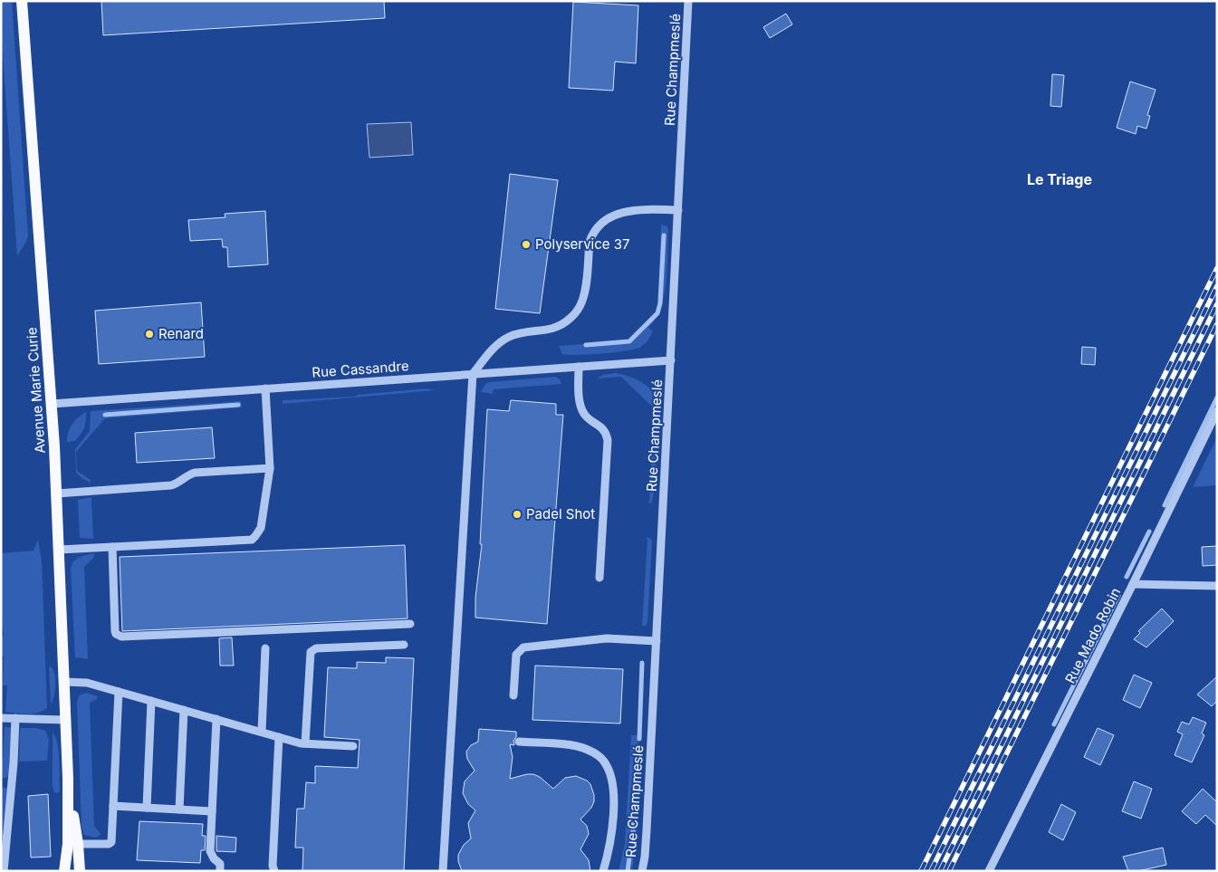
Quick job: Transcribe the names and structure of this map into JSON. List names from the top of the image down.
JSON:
{
  "streets": {
    "main road": ["Avenue Marie Curie"],
    "street": ["Rue Champmeslé", "Rue Cassandre", "Rue Mado Robin"]
  },
  "crossings": [
    ["Rue Champmeslé", "Rue Cassandre"],
    ["Rue Cassandre", "Avenue Marie Curie"]
  ],
  "districts": ["Le Triage"],
  "places": ["Polyservice 37", "Renard", "Padel Shot"]
}
